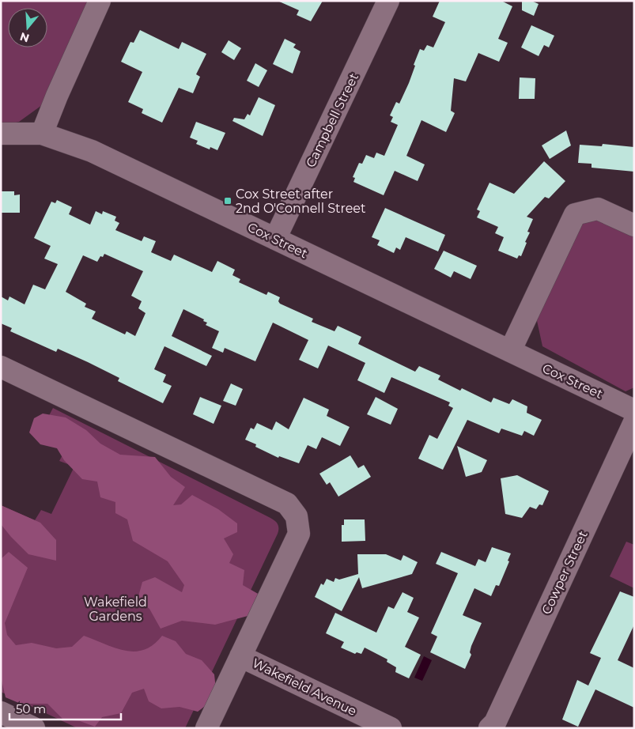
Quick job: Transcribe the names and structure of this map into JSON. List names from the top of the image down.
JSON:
{
  "streets": {
    "street": [
      "Campbell Street",
      "Cox Street",
      "Cowper Street",
      "Wakefield Avenue"
    ]
  },
  "crossings": [
    ["Campbell Street", "Cox Street"]
  ],
  "parks": ["Wakefield Gardens"],
  "places": {
    "transit": ["Cox Street after 2nd O'Connell Street"]
  },
  "scale_bar": "50 m",
  "north": "bottom"
}
